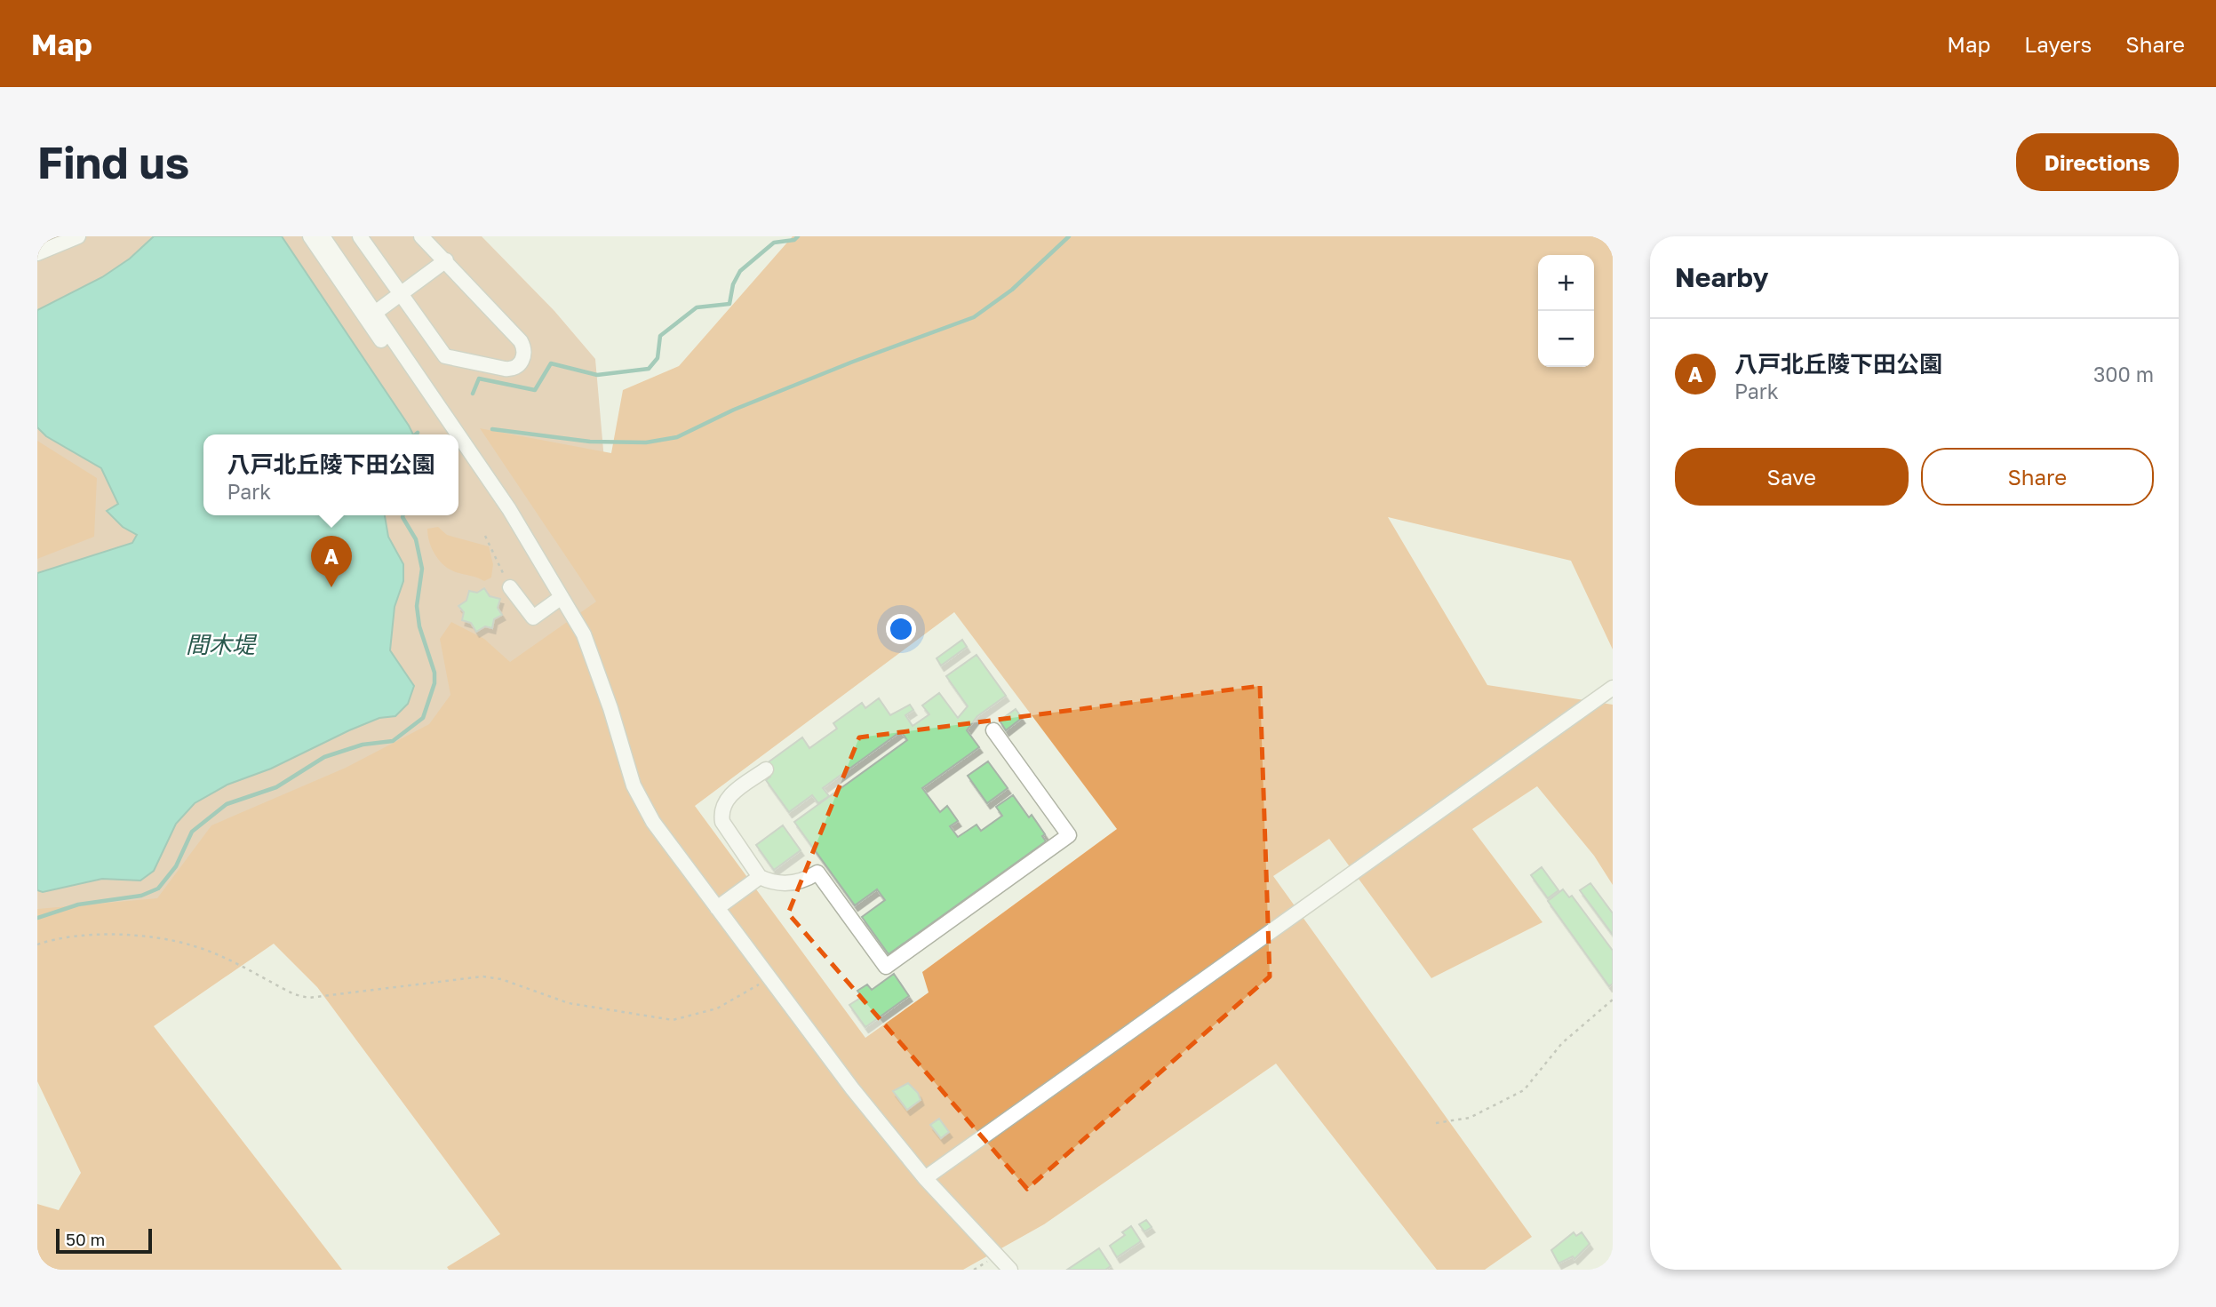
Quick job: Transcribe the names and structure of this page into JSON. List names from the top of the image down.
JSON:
{
  "water": ["間木堤"],
  "scale_bar": "50 m",
  "page": {
    "header": "Map",
    "nav": ["Map", "Layers", "Share"],
    "buttons": [
      "Directions",
      ["Save", "Share"]
    ],
    "title": "Find us",
    "heading": "Nearby",
    "map_buttons": ["+", "−"],
    "list": [
      {
        "mark": "A",
        "name": "八戸北丘陵下田公園",
        "note": "Park",
        "value": "300 m"
      }
    ],
    "popup": ["八戸北丘陵下田公園", "Park"],
    "pins": "A",
    "scale": "50 m"
  }
}
